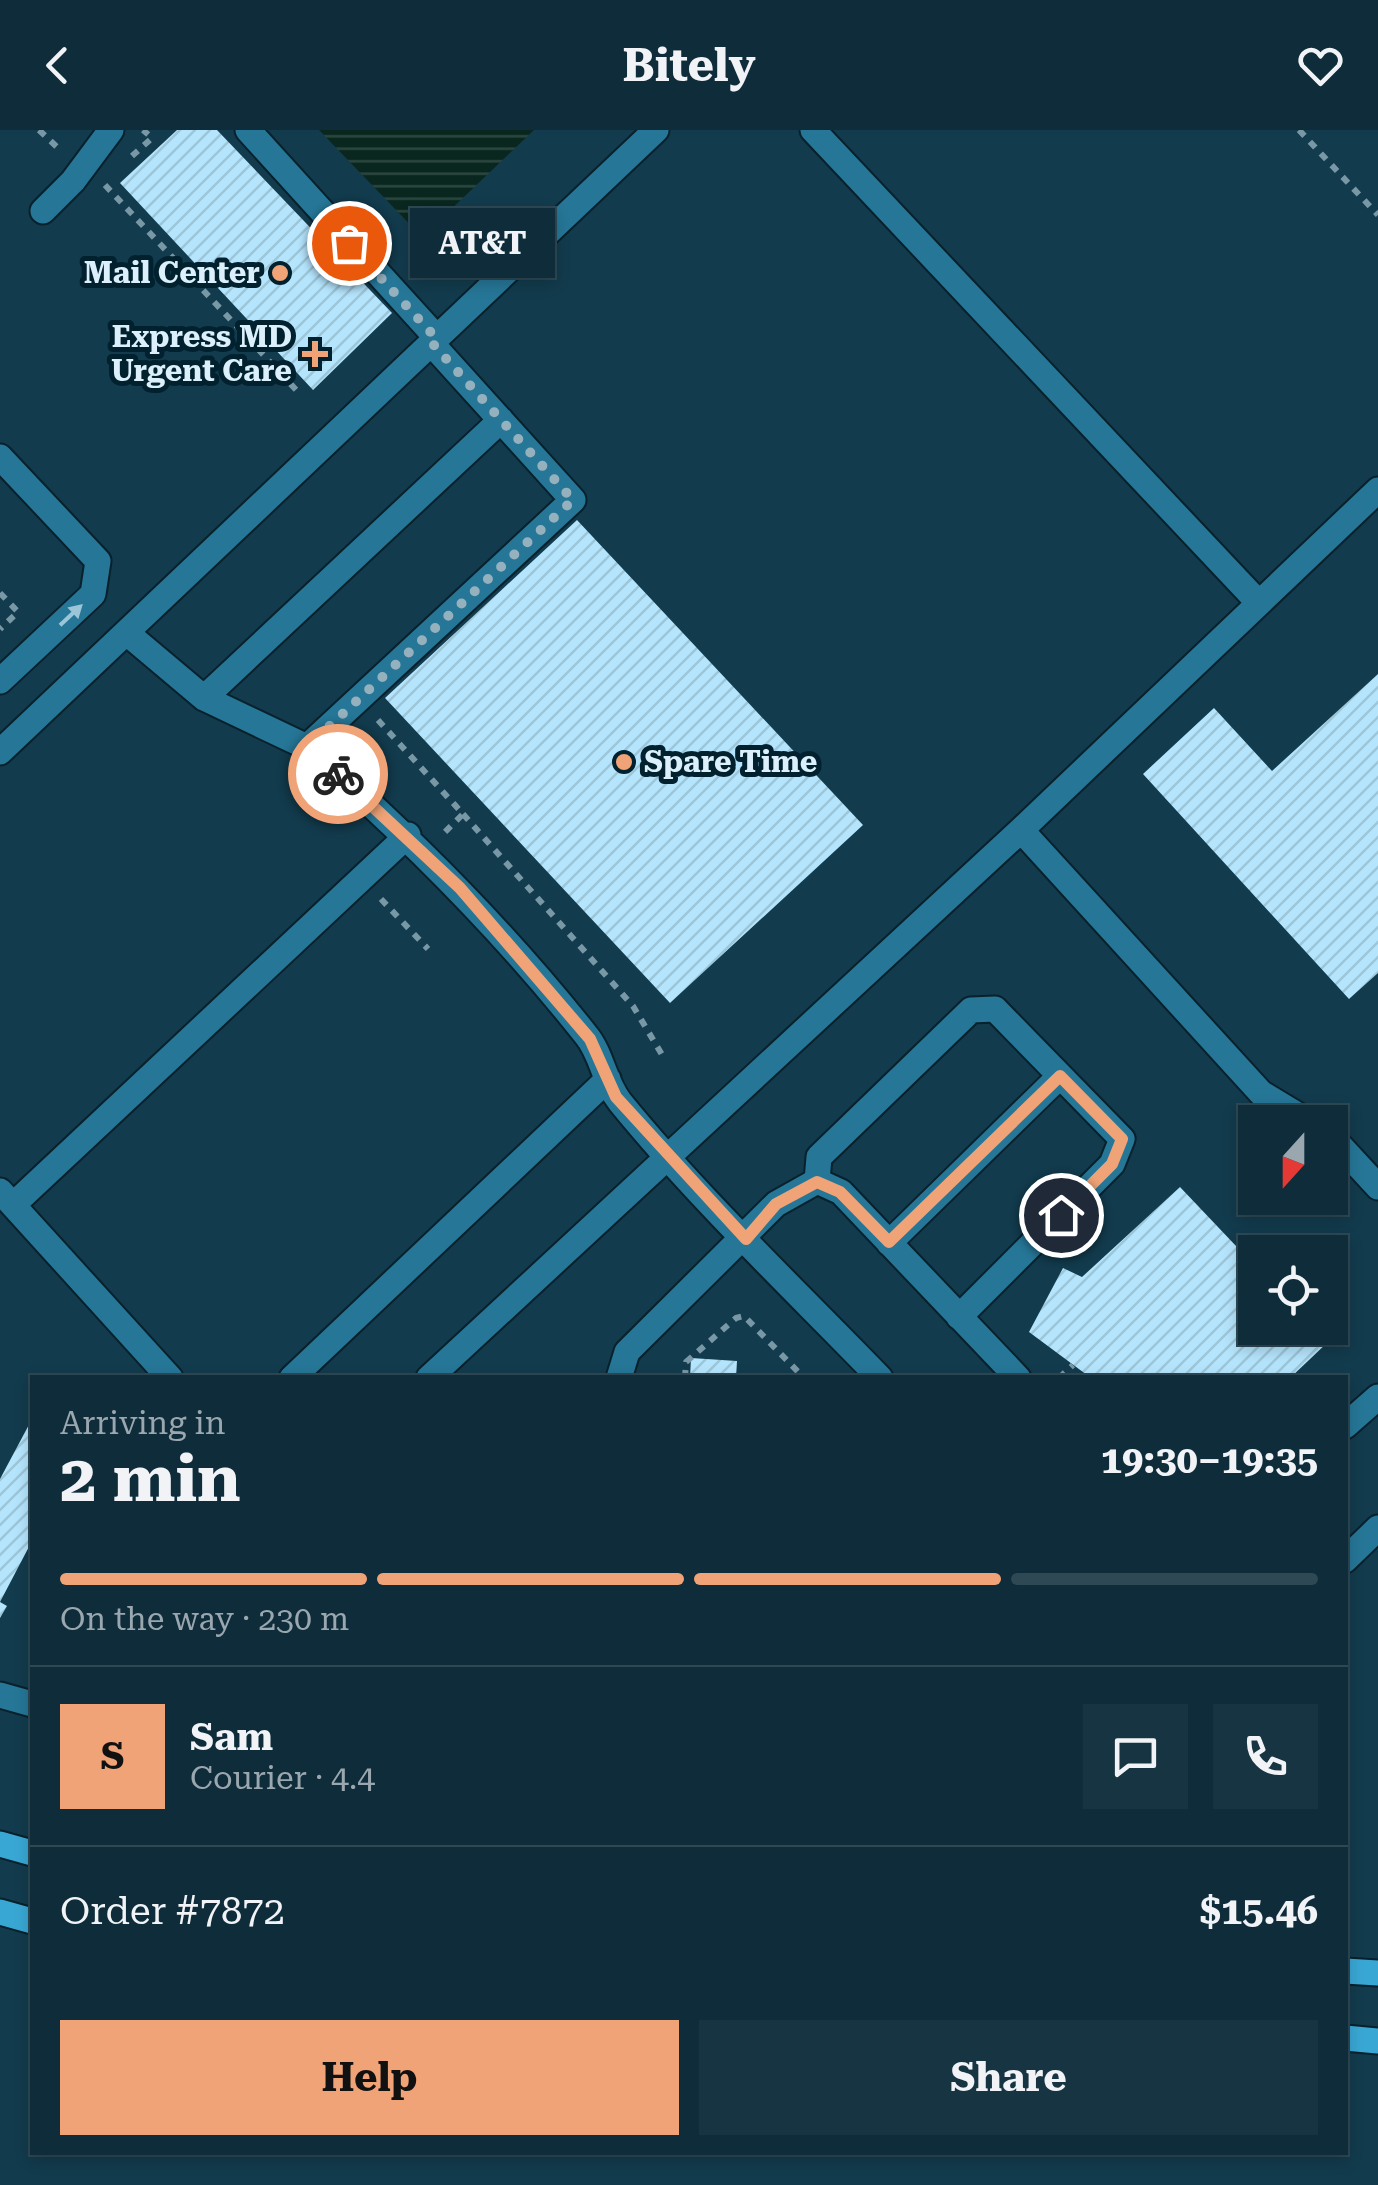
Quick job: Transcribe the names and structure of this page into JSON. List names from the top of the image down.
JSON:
{
  "places": {
    "other": ["AT&T", "Mail Center", "Spare Time"],
    "health": ["Express MD Urgent Care"]
  },
  "north": "bottom",
  "page": {
    "header": "Bitely",
    "bubble": "AT&T",
    "heading": ["2 min", "Arriving in", "19:30–19:35"],
    "panel": [
      "Sam",
      "Courier · 4.4",
      "Order #7872",
      "$15.46"
    ],
    "bar": "On the way · 230 m",
    "round": "S",
    "buttons": ["Help", "Share"]
  }
}
